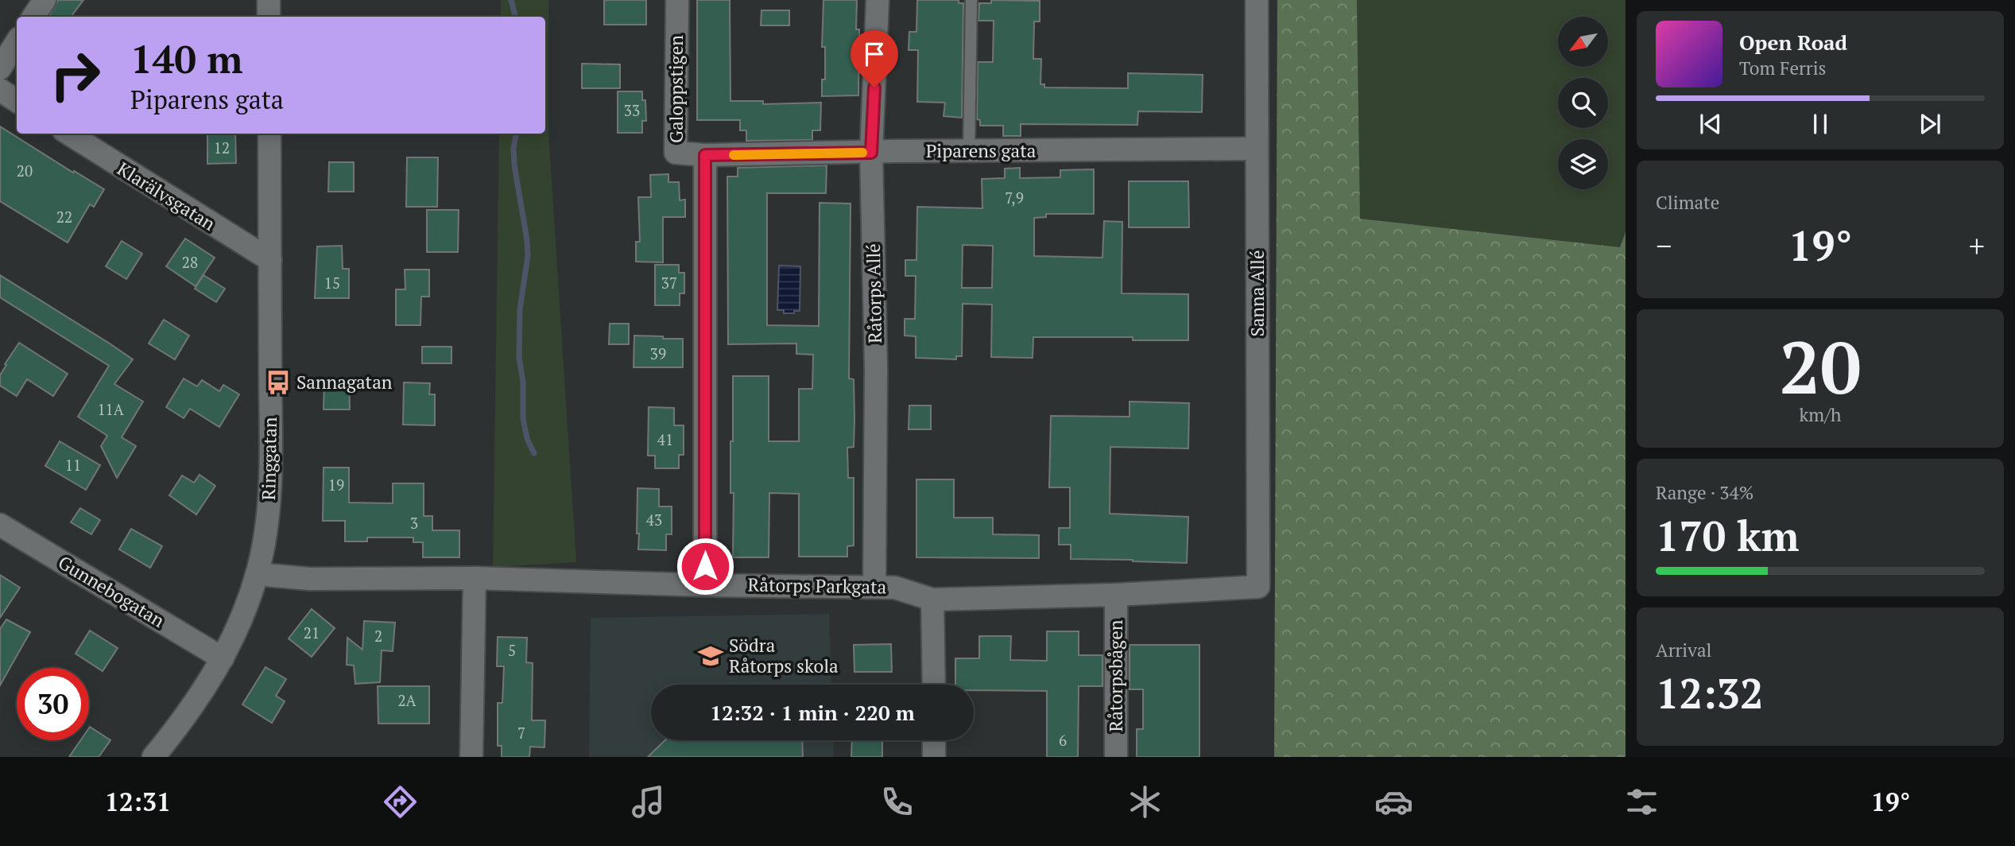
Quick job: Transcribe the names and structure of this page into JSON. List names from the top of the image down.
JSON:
{
  "streets": {
    "street": [
      "Galoppstigen",
      "Piparens gata",
      "Klarälvsgatan",
      "Råtorps Allé",
      "Sanna Allé",
      "Ringgatan",
      "Råtorps Parkgata",
      "Gunnebogatan",
      "Råtorpsbågen"
    ]
  },
  "crossings": [
    ["Galoppstigen", "Piparens gata"],
    ["Galoppstigen", "Råtorps Parkgata"],
    ["Piparens gata", "Råtorps Allé"],
    ["Piparens gata", "Sanna Allé"],
    ["Klarälvsgatan", "Ringgatan"],
    ["Råtorps Allé", "Råtorps Parkgata"],
    ["Sanna Allé", "Råtorps Parkgata"],
    ["Ringgatan", "Gunnebogatan"],
    ["Råtorps Parkgata", "Råtorpsbågen"]
  ],
  "places": {
    "bus stop": ["Sannagatan"],
    "school or university": ["Södra Råtorps skola"]
  },
  "house_numbers": [
    "33",
    "12",
    "20",
    "7,9",
    "22",
    "28",
    "15",
    "37",
    "39",
    "11A",
    "41",
    "11",
    "19",
    "43",
    "3",
    "21",
    "2",
    "5",
    "2A",
    "7",
    "6"
  ],
  "north": "bottom left",
  "page": {
    "turn": ["140 m", "Piparens gata"],
    "song": ["Open Road", "Tom Ferris"],
    "tile": [
      "Climate",
      ["20", "km/h"],
      ["Range · 34%", "170 km"],
      ["Arrival", "12:32"]
    ],
    "heat": ["−", "19°", "+"],
    "limit": "30",
    "trip": "12:32 · 1 min · 220 m",
    "tabs": ["12:31", "19°"]
  }
}
